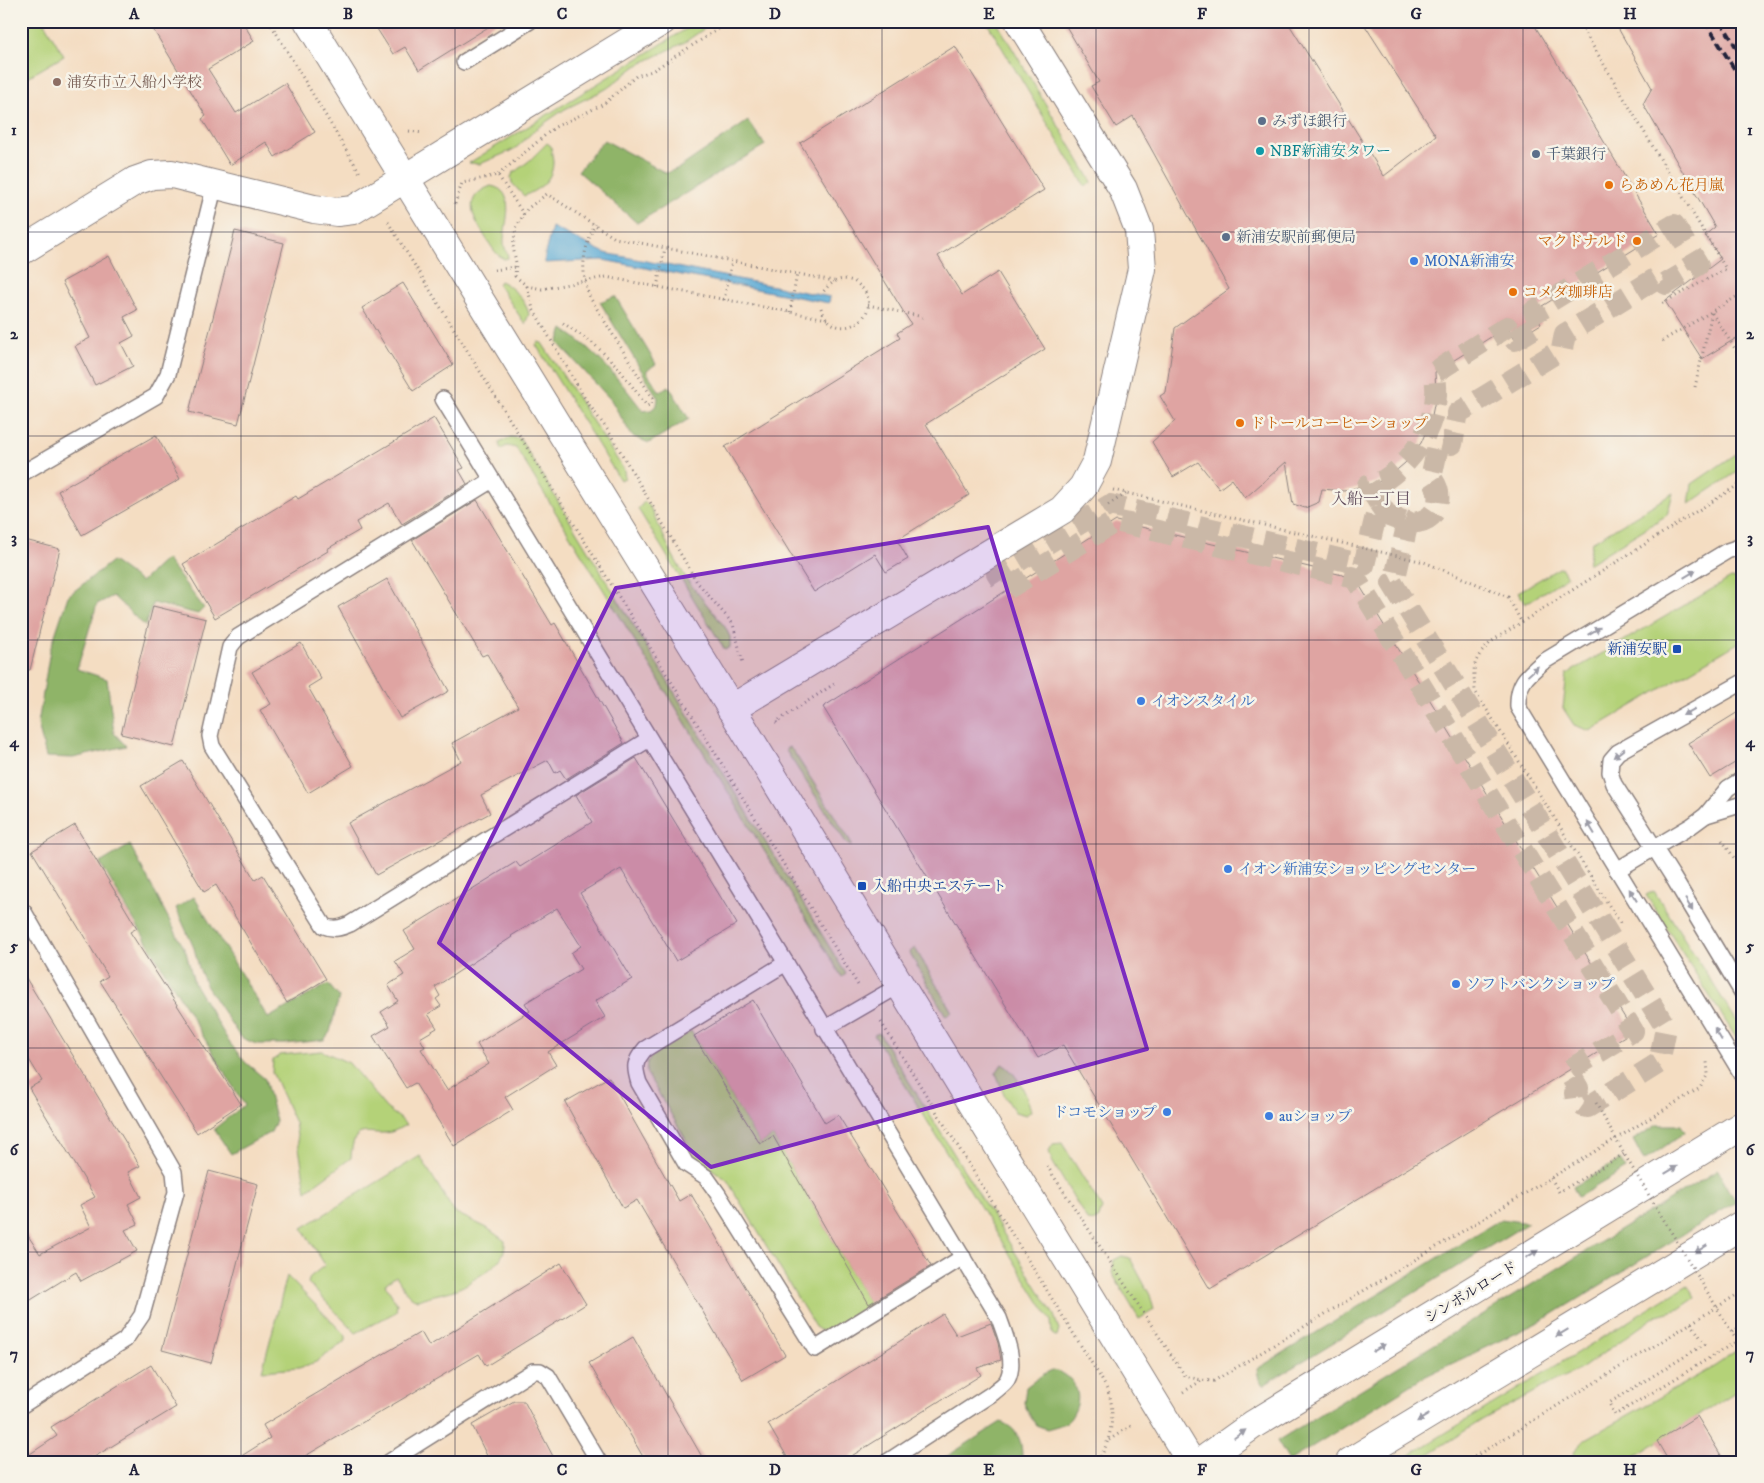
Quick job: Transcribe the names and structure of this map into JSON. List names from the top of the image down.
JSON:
{
  "streets": {
    "street": ["シンボルロード"]
  },
  "districts": ["入船一丁目"],
  "places": {
    "other": [
      "浦安市立入船小学校",
      "みずほ銀行",
      "NBF新浦安タワー",
      "千葉銀行",
      "らあめん花月嵐",
      "新浦安駅前郵便局",
      "マクドナルド",
      "MONA新浦安",
      "コメダ珈琲店",
      "ドトールコーヒーショップ",
      "イオンスタイル",
      "イオン新浦安ショッピングセンター",
      "ソフトバンクショップ",
      "ドコモショップ",
      "auショップ"
    ],
    "transit": ["新浦安駅", "入船中央エステート"]
  },
  "grid": {
    "columns": [
      "A",
      "B",
      "C",
      "D",
      "E",
      "F",
      "G",
      "H"
    ],
    "rows": [
      "1",
      "2",
      "3",
      "4",
      "5",
      "6",
      "7"
    ]
  }
}
